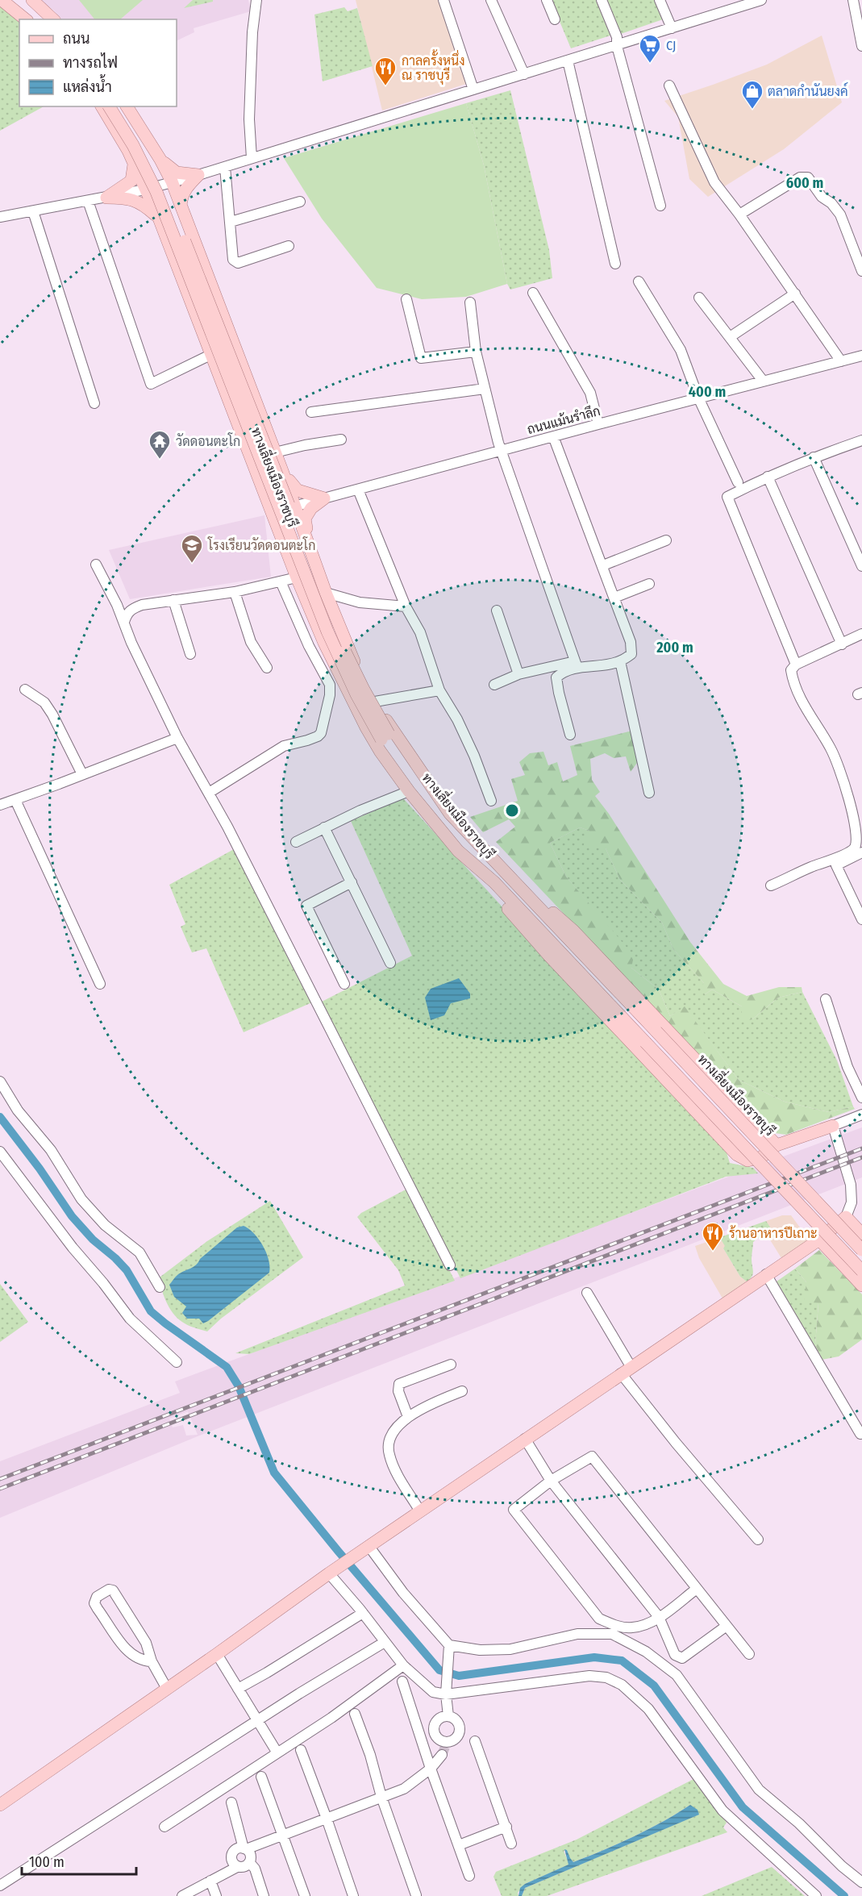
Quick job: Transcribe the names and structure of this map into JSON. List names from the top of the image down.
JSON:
{
  "streets": {
    "main road": ["ทางเลี่ยงเมืองราชบุรี"],
    "street": ["ถนนแม้นรำลึก"]
  },
  "crossings": [
    ["ถนนแม้นรำลึก", "ทางเลี่ยงเมืองราชบุรี"]
  ],
  "places": {
    "supermarket": ["CJ"],
    "restaurant": ["กาลครั้งหนึ่ง ณ ราชบุรี", "ร้านอาหารปีเถาะ"],
    "shop": ["ตลาดกำนันยงค์"],
    "temple": ["วัดดอนตะโก"],
    "school or university": ["โรงเรียนวัดดอนตะโก"]
  },
  "legend": ["ถนน", "ทางรถไฟ", "แหล่งน้ำ"],
  "scale_bar": "100 m",
  "rings": ["600 m", "400 m", "200 m"]
}
